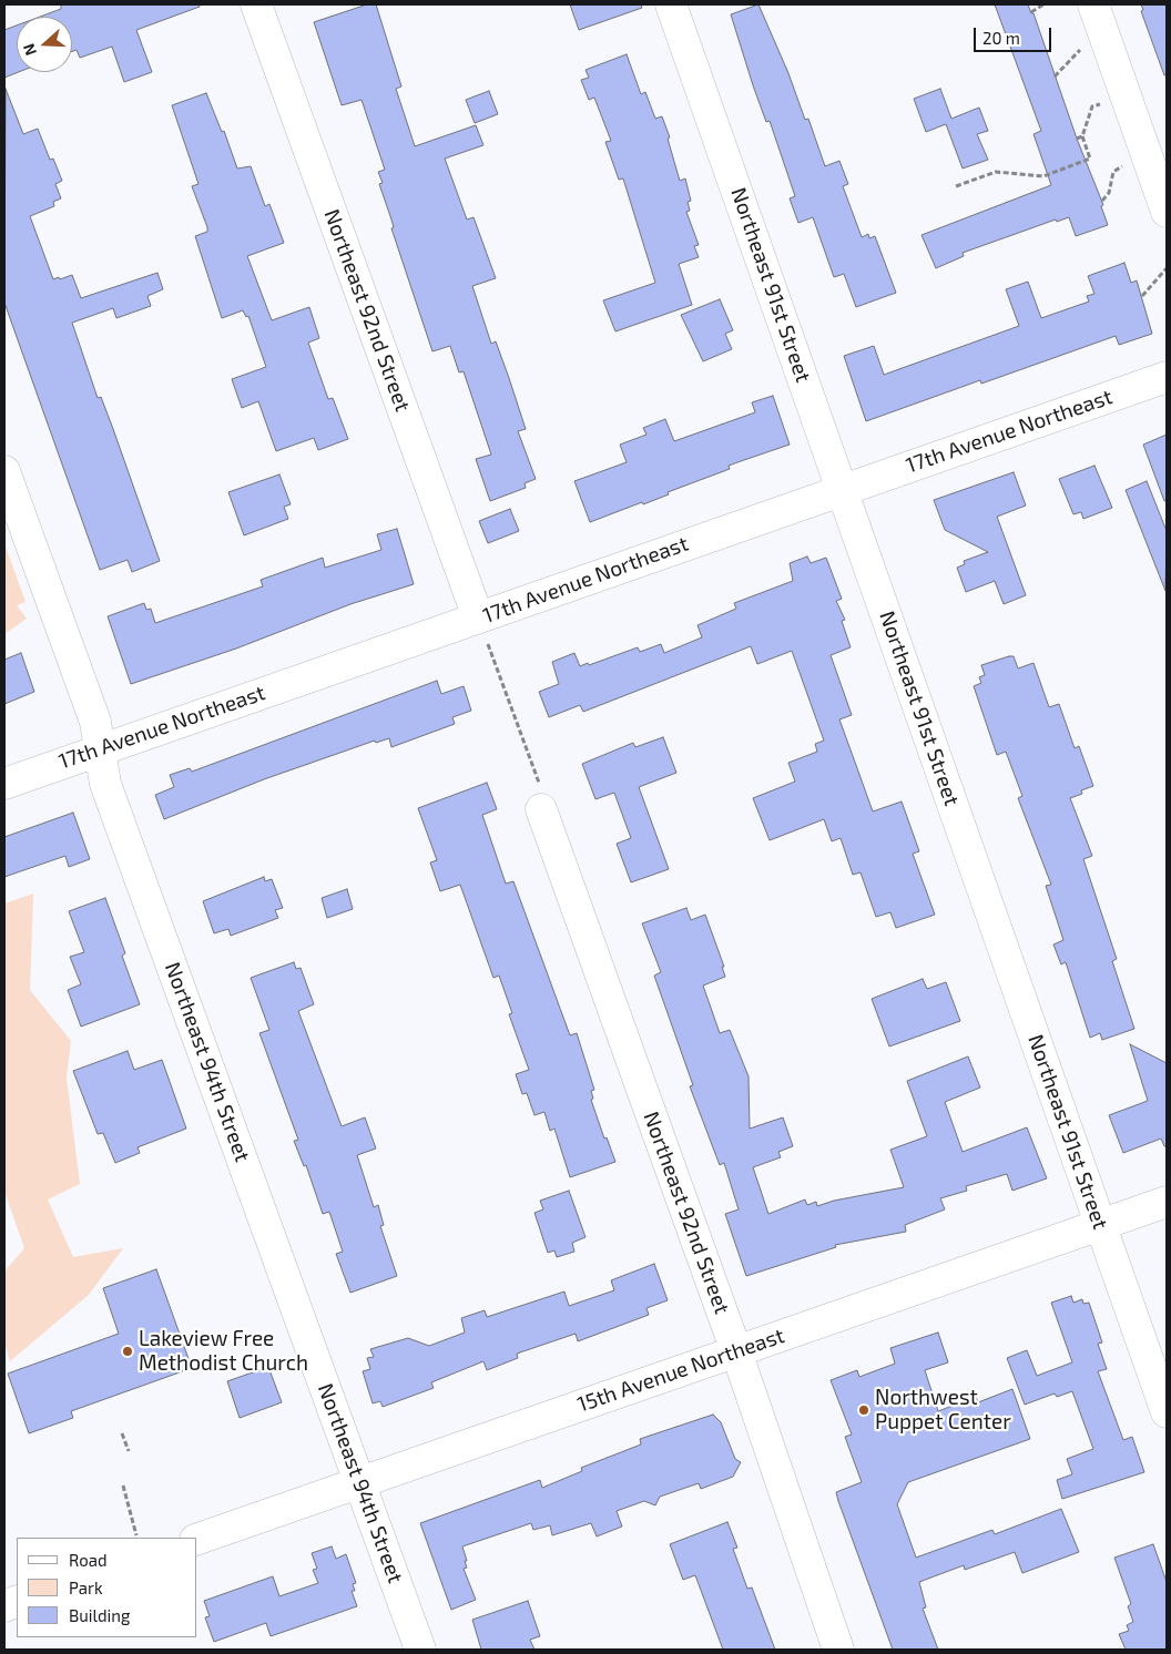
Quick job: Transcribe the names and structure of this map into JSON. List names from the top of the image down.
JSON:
{
  "streets": {
    "street": [
      "Northeast 91st Street",
      "Northeast 92nd Street",
      "17th Avenue Northeast",
      "Northeast 94th Street",
      "15th Avenue Northeast"
    ]
  },
  "crossings": [
    ["Northeast 91st Street", "17th Avenue Northeast"],
    ["Northeast 91st Street", "15th Avenue Northeast"],
    ["Northeast 92nd Street", "17th Avenue Northeast"],
    ["Northeast 92nd Street", "15th Avenue Northeast"],
    ["17th Avenue Northeast", "Northeast 94th Street"],
    ["Northeast 94th Street", "15th Avenue Northeast"]
  ],
  "places": ["Lakeview Free Methodist Church", "Northwest Puppet Center"],
  "legend": ["Road", "Park", "Building"],
  "scale_bar": "20 m",
  "north": "left"
}
